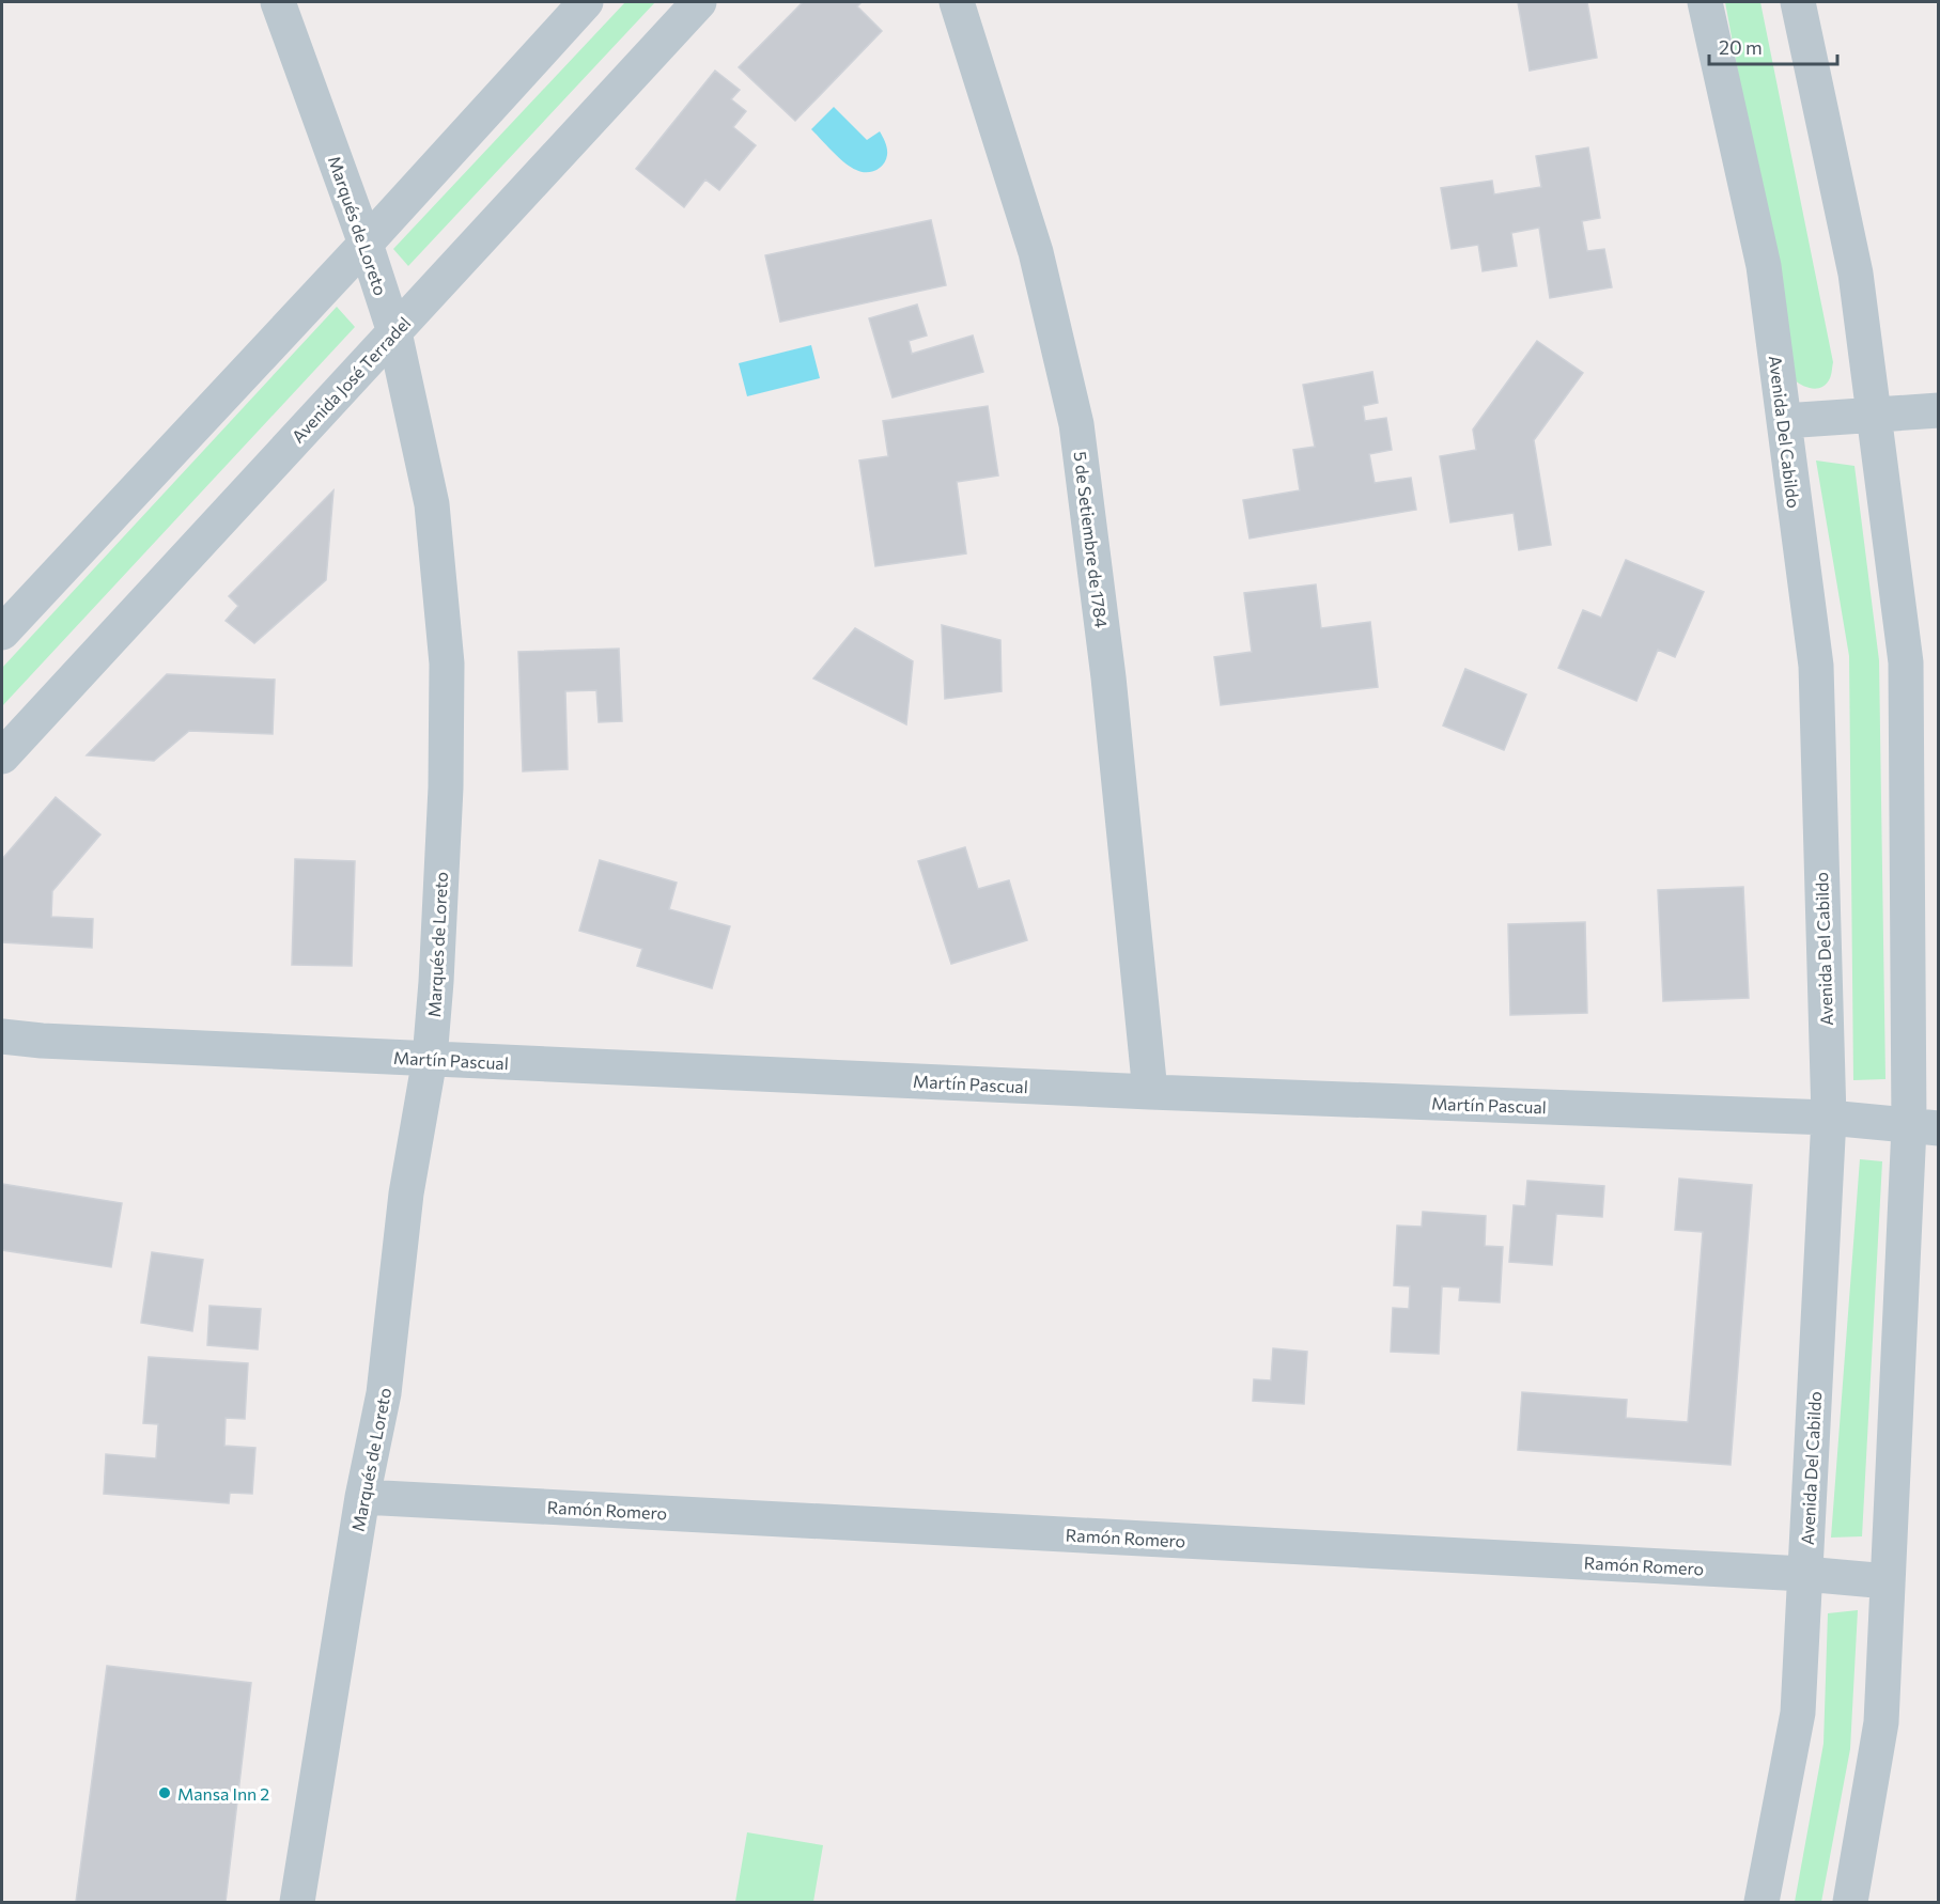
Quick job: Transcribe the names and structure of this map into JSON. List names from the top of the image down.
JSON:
{
  "streets": {
    "street": [
      "Marqués de Loreto",
      "Avenida José Terradel",
      "Avenida Del Cabildo",
      "5 de Setiembre de 1784",
      "Martín Pascual",
      "Ramón Romero"
    ]
  },
  "crossings": [
    ["Marqués de Loreto", "Avenida José Terradel"],
    ["Marqués de Loreto", "Martín Pascual"],
    ["Marqués de Loreto", "Ramón Romero"],
    ["Avenida Del Cabildo", "Martín Pascual"],
    ["Avenida Del Cabildo", "Ramón Romero"],
    ["5 de Setiembre de 1784", "Martín Pascual"]
  ],
  "places": ["Mansa Inn 2"],
  "scale_bar": "20 m"
}
